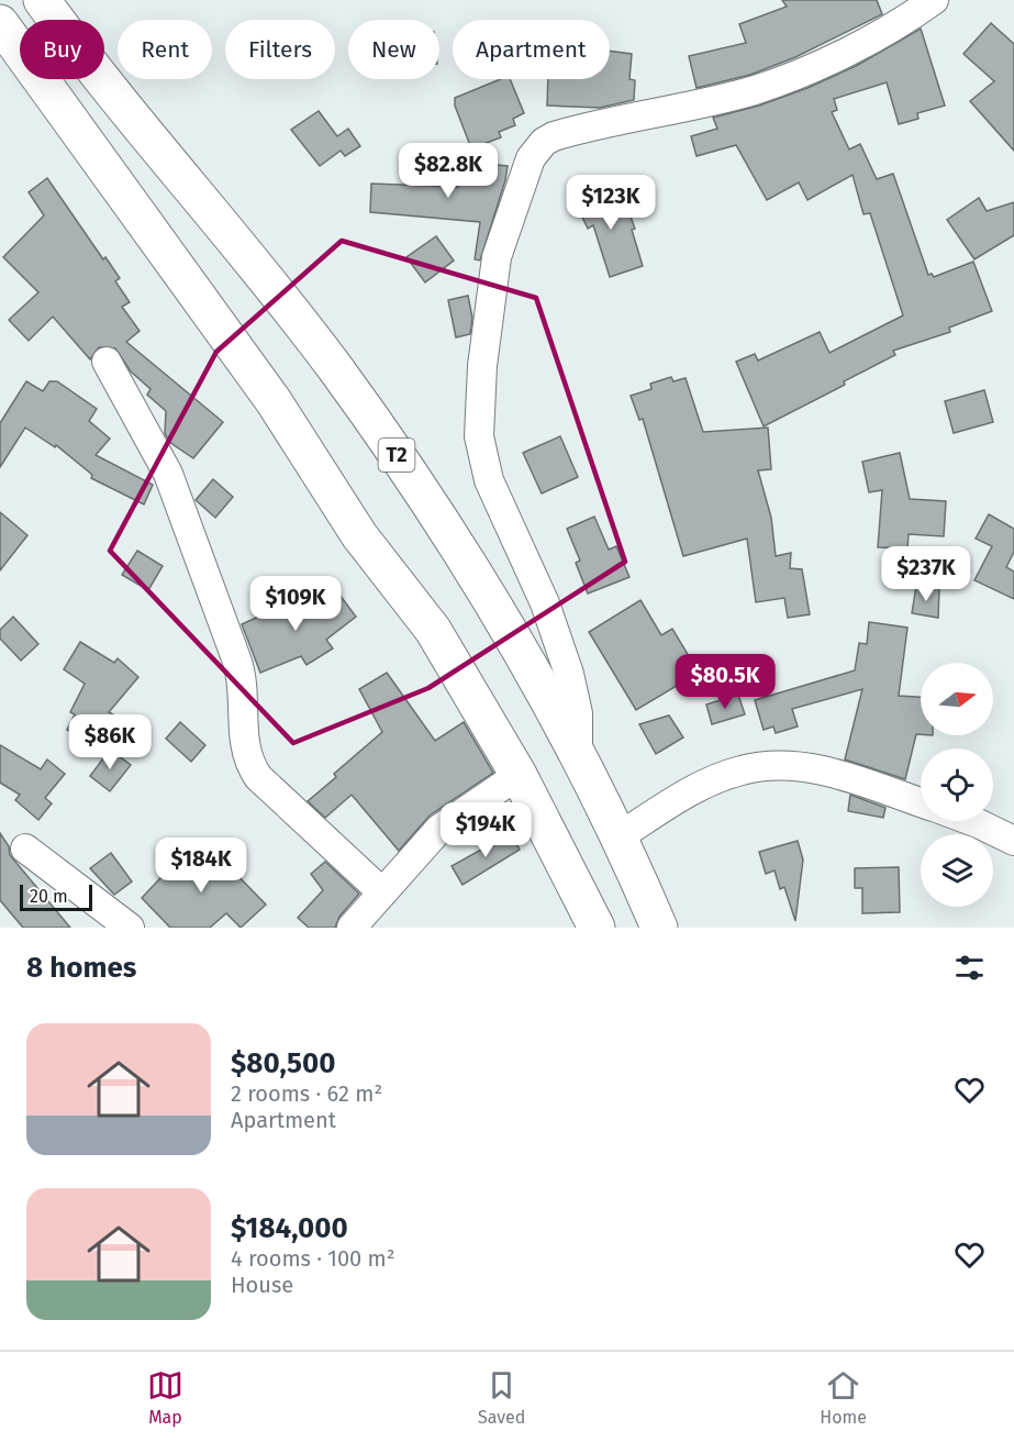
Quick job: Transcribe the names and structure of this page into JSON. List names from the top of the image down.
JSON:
{
  "streets": {
    "highway": ["T2"]
  },
  "scale_bar": "20 m",
  "north": "right",
  "page": {
    "chip": [
      "Buy",
      "Rent",
      "Filters",
      "New",
      "Apartment"
    ],
    "price": [
      "$82.8K",
      "$123K",
      "$237K",
      "$109K",
      "$80.5K",
      "$86K",
      "$194K",
      "$184K"
    ],
    "scale": "20 m",
    "heading": "8 homes",
    "list": [
      {
        "name": "$80,500",
        "note": "2 rooms · 62 m² · Apartment"
      },
      {
        "name": "$184,000",
        "note": "4 rooms · 100 m² · House"
      }
    ],
    "tabs": ["Map", "Saved", "Home"]
  }
}
